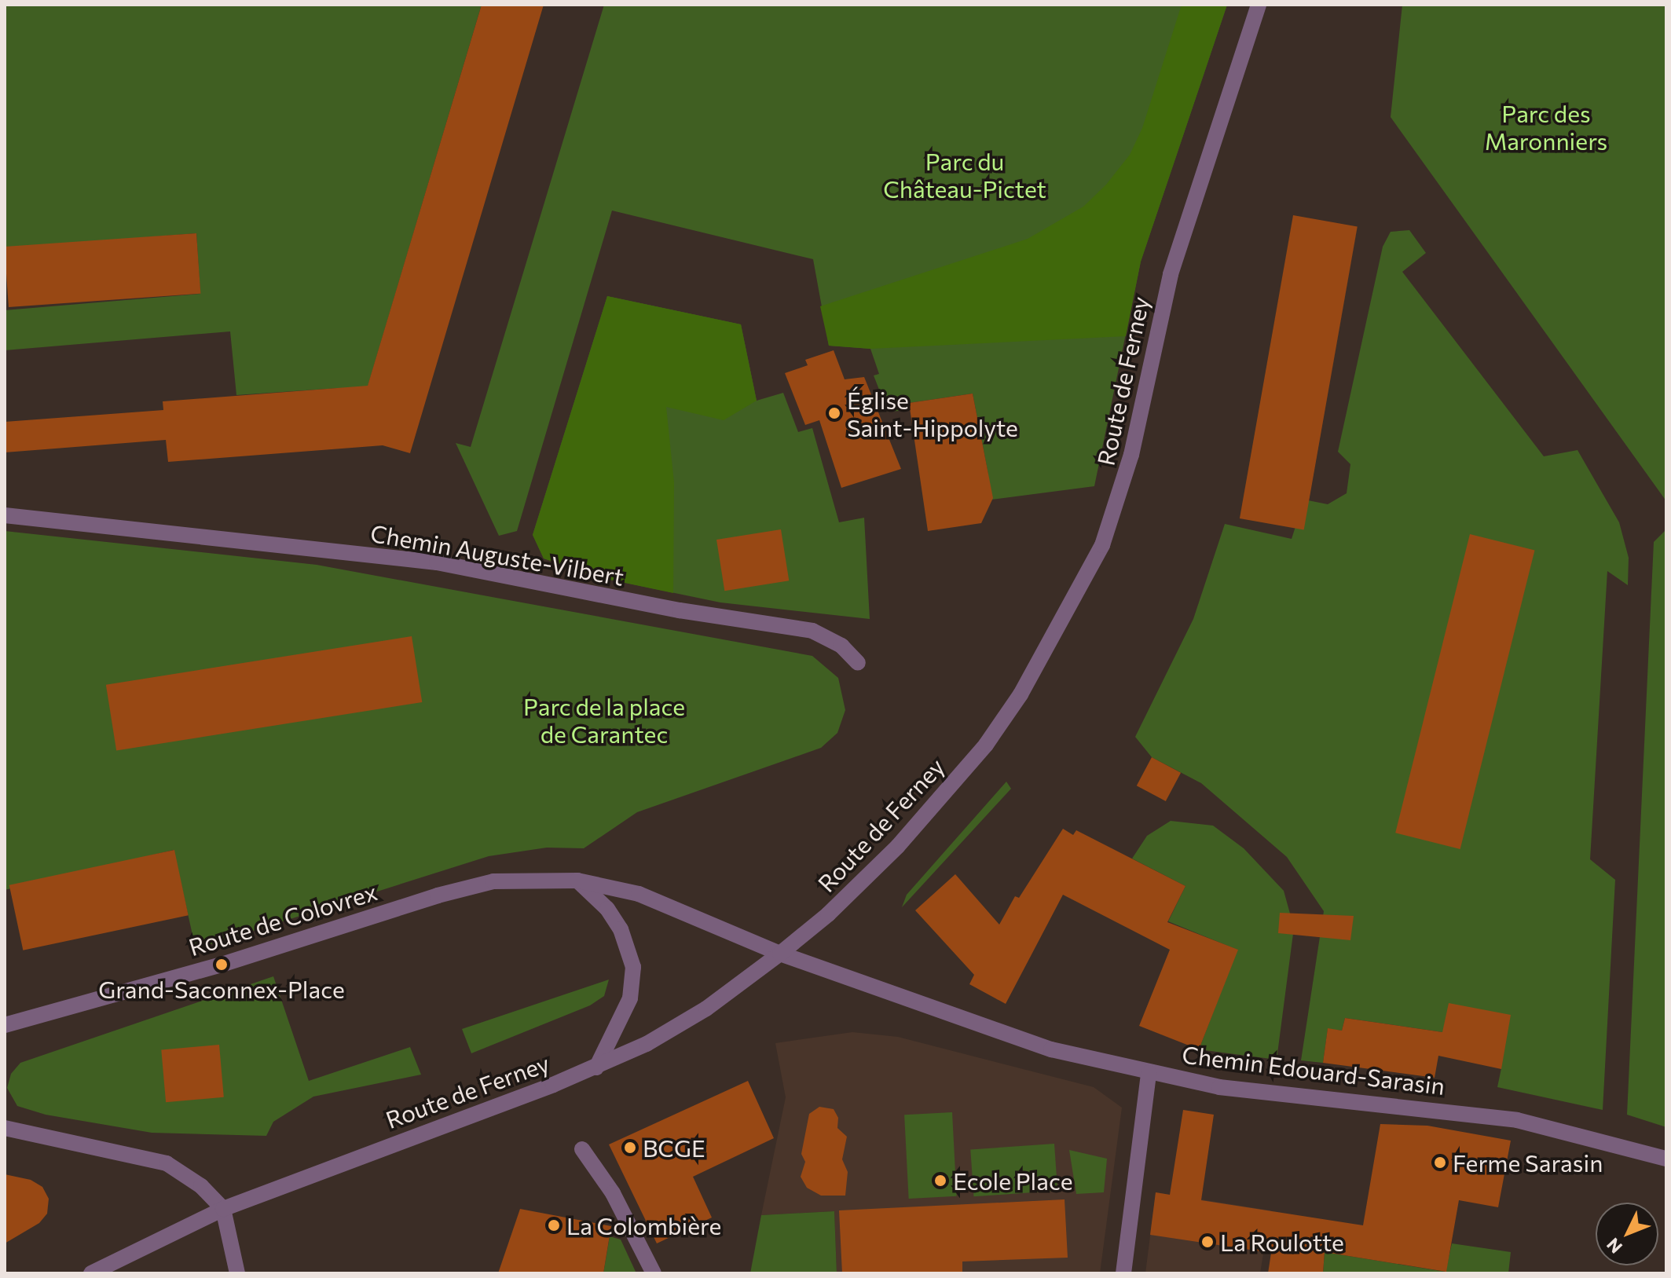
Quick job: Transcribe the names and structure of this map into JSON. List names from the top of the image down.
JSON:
{
  "streets": {
    "street": [
      "Route de Ferney",
      "Chemin Auguste-Vilbert",
      "Route de Colovrex",
      "Chemin Edouard-Sarasin"
    ]
  },
  "crossings": [
    ["Route de Ferney", "Route de Colovrex"],
    ["Route de Ferney", "Chemin Edouard-Sarasin"],
    ["Route de Colovrex", "Chemin Edouard-Sarasin"]
  ],
  "parks": ["Parc des Maronniers", "Parc du Château-Pictet", "Parc de la place de Carantec"],
  "places": [
    "Église Saint-Hippolyte",
    "Grand-Saconnex-Place",
    "BCGE",
    "Ferme Sarasin",
    "Ecole Place",
    "La Colombière",
    "La Roulotte"
  ],
  "north": "bottom left"
}
